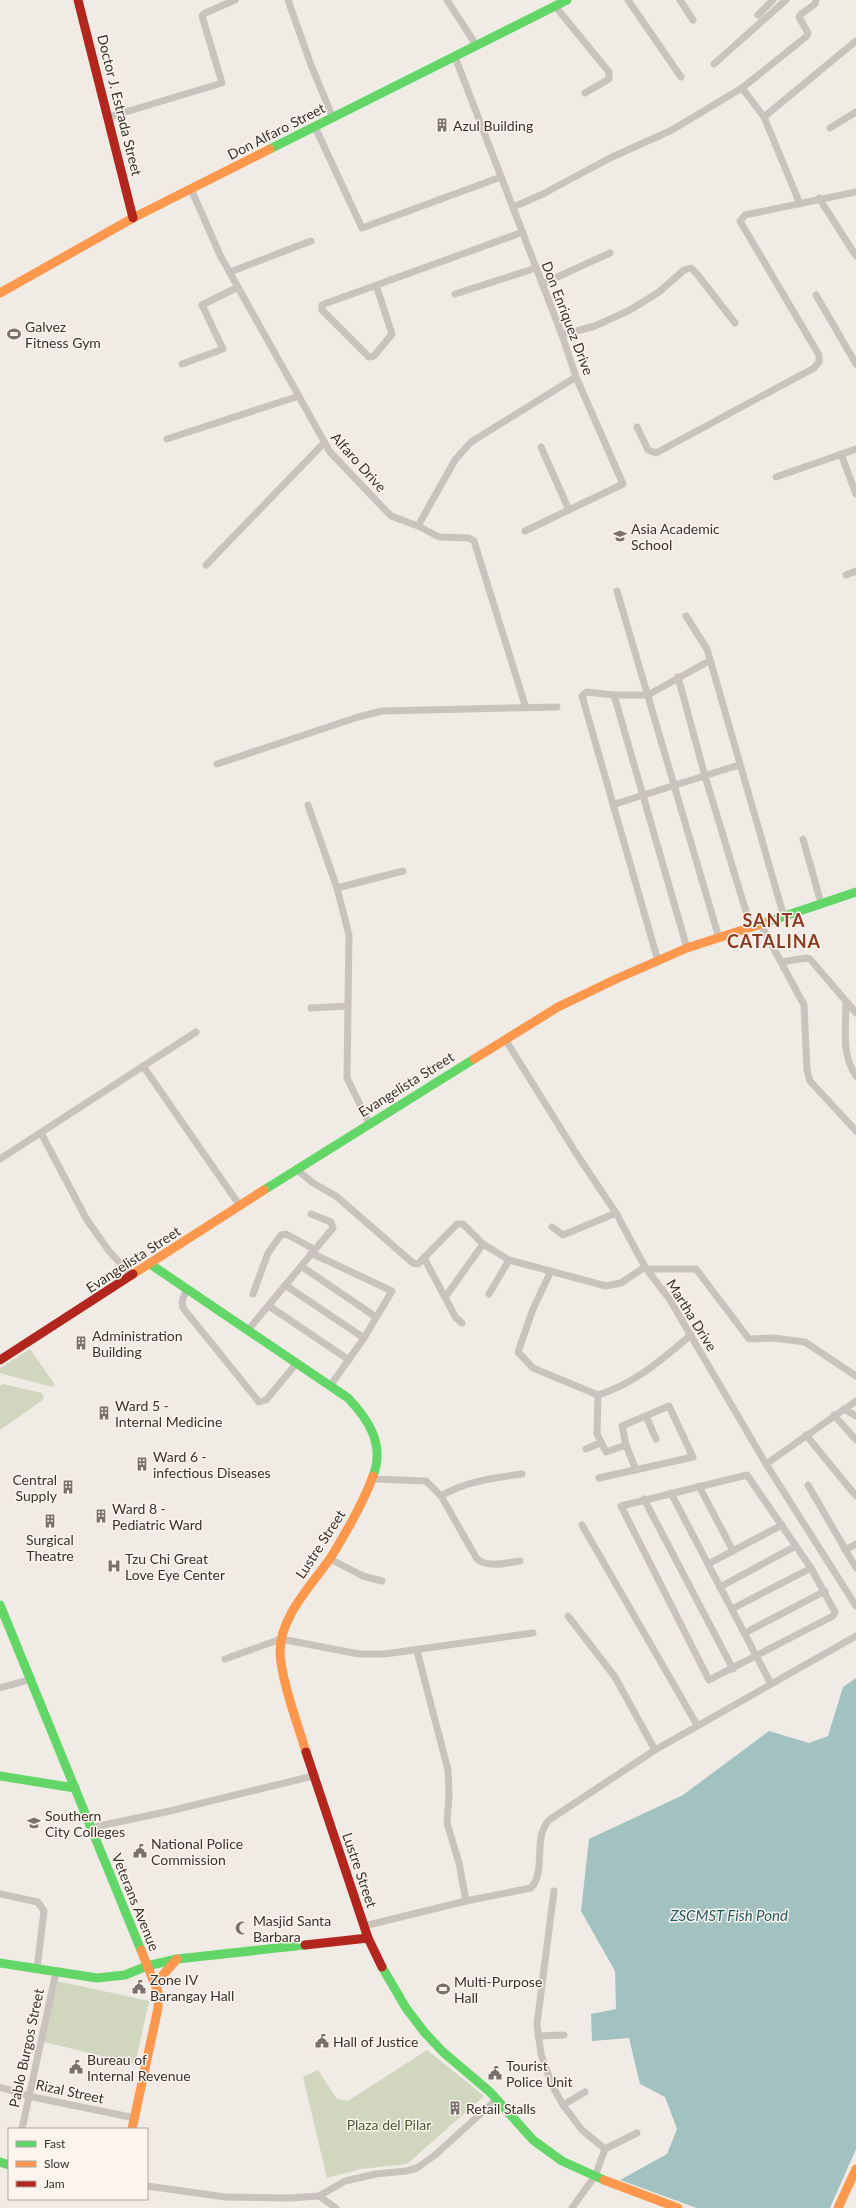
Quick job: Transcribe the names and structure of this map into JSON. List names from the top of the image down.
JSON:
{
  "streets": {
    "main road": [
      "Doctor J. Estrada Street",
      "Don Alfaro Street",
      "Evangelista Street",
      "Lustre Street",
      "Veterans Avenue"
    ],
    "street": [
      "Don Enriquez Drive",
      "Alfaro Drive",
      "Martha Drive",
      "Pablo Burgos Street",
      "Rizal Street"
    ]
  },
  "crossings": [
    ["Doctor J. Estrada Street", "Don Alfaro Street"],
    ["Don Alfaro Street", "Don Enriquez Drive"],
    ["Don Alfaro Street", "Alfaro Drive"],
    ["Evangelista Street", "Martha Drive"],
    ["Evangelista Street", "Lustre Street"],
    ["Veterans Avenue", "Rizal Street"],
    ["Pablo Burgos Street", "Rizal Street"]
  ],
  "districts": ["SANTA CATALINA"],
  "water": ["ZSCMST Fish Pond"],
  "parks": ["Plaza del Pilar"],
  "places": {
    "building": [
      "Azul Building",
      "Administration Building",
      "Ward 5 - Internal Medicine",
      "Ward 6 - infectious Diseases",
      "Central Supply",
      "Ward 8 - Pediatric Ward",
      "Surgical Theatre",
      "Retail Stalls"
    ],
    "sports": ["Galvez Fitness Gym", "Multi-Purpose Hall"],
    "school or university": ["Asia Academic School", "Southern City Colleges"],
    "hospital": ["Tzu Chi Great Love Eye Center"],
    "public building": [
      "National Police Commission",
      "Zone IV Barangay Hall",
      "Hall of Justice",
      "Bureau of Internal Revenue",
      "Tourist Police Unit"
    ],
    "mosque": ["Masjid Santa Barbara"]
  },
  "legend": ["Fast", "Slow", "Jam"]
}
